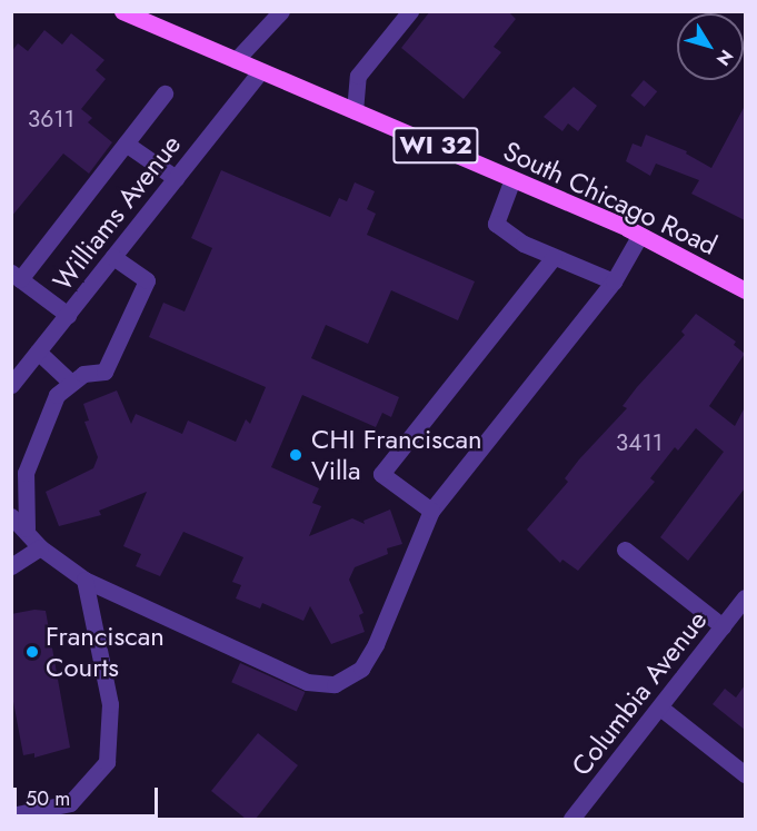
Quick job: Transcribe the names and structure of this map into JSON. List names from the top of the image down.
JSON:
{
  "streets": {
    "main road": ["WI 32", "South Chicago Road"],
    "street": ["Williams Avenue", "Columbia Avenue"]
  },
  "crossings": [
    ["South Chicago Road", "Williams Avenue"]
  ],
  "places": ["CHI Franciscan Villa", "Franciscan Courts"],
  "house_numbers": ["3611", "3411"],
  "scale_bar": "50 m",
  "north": "bottom right"
}
